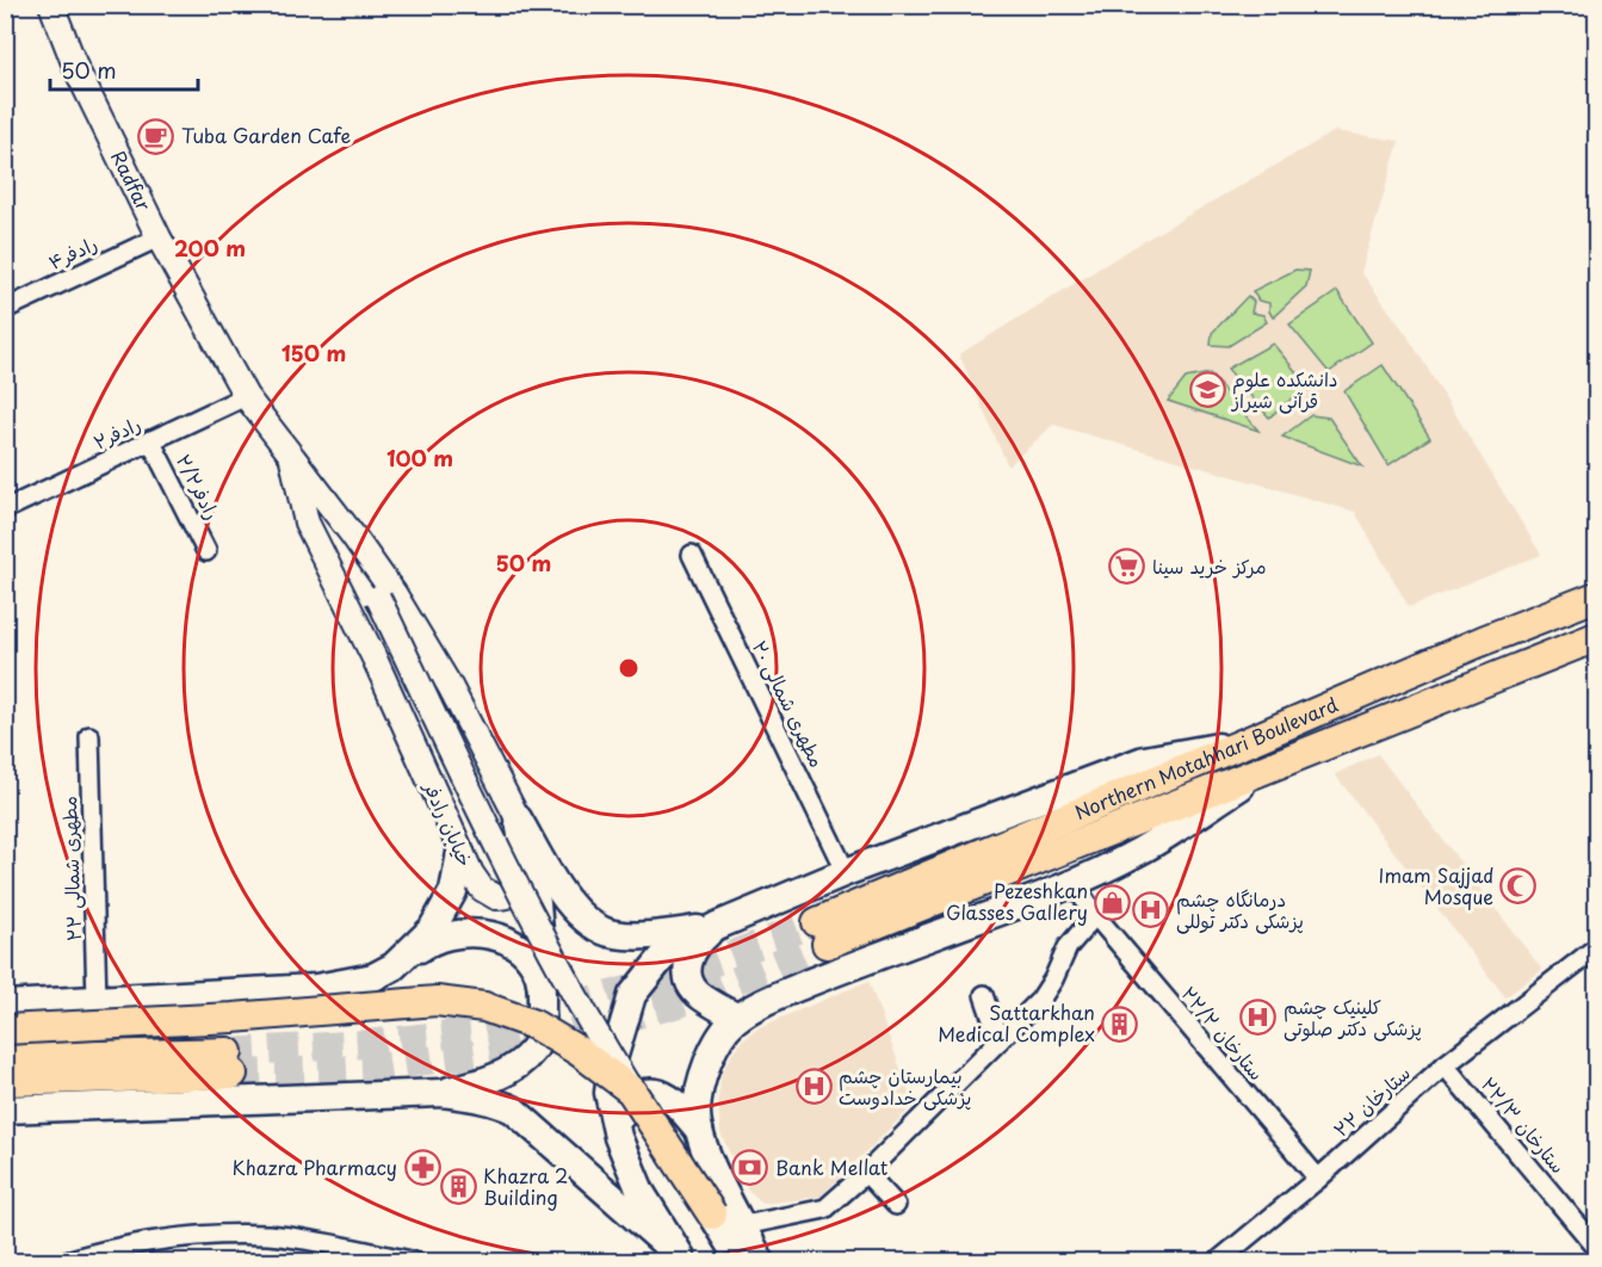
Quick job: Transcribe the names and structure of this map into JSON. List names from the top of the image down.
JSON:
{
  "streets": {
    "main road": ["Northern Motahhari Boulevard"],
    "street": [
      "Radfar",
      "رادفر۴",
      "رادفر۲",
      "رادفر۲/۲",
      "۲۰ مطهری شمالی",
      "خیابان رادفر",
      "مطهرى شمالى ۲۲",
      "۲۲/۲ ستارخان",
      "۲۲ ستارخان",
      "۲۲/۳ ستارخان"
    ]
  },
  "crossings": [
    ["Radfar", "رادفر۴"],
    ["Radfar", "رادفر۲"],
    ["Radfar", "خیابان رادفر"],
    ["رادفر۲", "رادفر۲/۲"],
    ["۲۲/۲ ستارخان", "۲۲ ستارخان"],
    ["۲۲ ستارخان", "۲۲/۳ ستارخان"]
  ],
  "places": {
    "cafe": ["Tuba Garden Cafe"],
    "school or university": ["دانشکده علوم قرآنی شیراز"],
    "supermarket": ["مرکز خرید سینا"],
    "mosque": ["Imam Sajjad Mosque"],
    "shop": ["Pezeshkan Glasses Gallery"],
    "hospital": ["درمانگاه چشم پزشكی دكتر توللی", "کلینیک چشم پزشکی دکتر صلوتی", "بیمارستان چشم پزشکی خدادوست"],
    "building": ["Sattarkhan Medical Complex", "Khazra 2 Building"],
    "pharmacy": ["Khazra Pharmacy"],
    "bank": ["Bank Mellat"]
  },
  "scale_bar": "50 m",
  "rings": [
    "200 m",
    "150 m",
    "100 m",
    "50 m"
  ]
}
